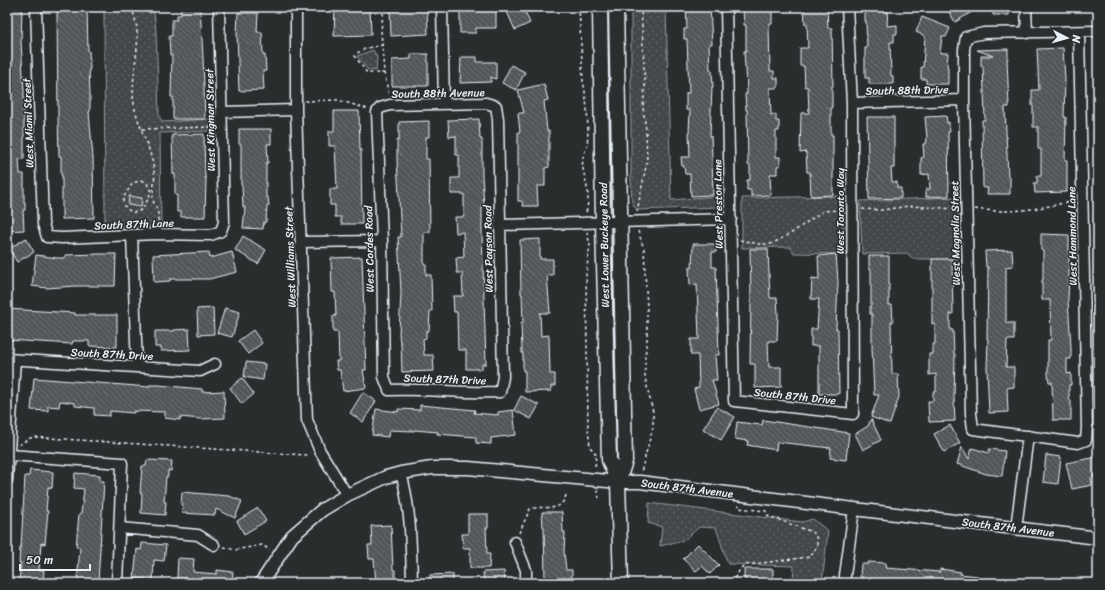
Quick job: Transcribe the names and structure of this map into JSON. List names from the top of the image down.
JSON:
{
  "streets": {
    "main road": ["West Lower Buckeye Road"],
    "street": [
      "South 88th Drive",
      "South 88th Avenue",
      "West Kingman Street",
      "West Miami Street",
      "West Preston Lane",
      "West Toronto Way",
      "South 87th Lane",
      "West Magnolia Street",
      "West Hammond Lane",
      "West Cordes Road",
      "West Payson Road",
      "West Williams Street",
      "South 87th Drive",
      "South 87th Avenue"
    ]
  },
  "crossings": [
    ["South 88th Drive", "West Toronto Way"],
    ["South 88th Drive", "West Magnolia Street"],
    ["South 88th Avenue", "West Cordes Road"],
    ["South 88th Avenue", "West Payson Road"],
    ["West Kingman Street", "South 87th Lane"],
    ["West Miami Street", "South 87th Lane"],
    ["West Preston Lane", "South 87th Drive"],
    ["West Toronto Way", "South 87th Drive"],
    ["West Magnolia Street", "West Hammond Lane"],
    ["West Lower Buckeye Road", "South 87th Avenue"],
    ["West Cordes Road", "South 87th Drive"],
    ["West Payson Road", "South 87th Drive"],
    ["West Williams Street", "South 87th Avenue"]
  ],
  "scale_bar": "50 m",
  "north": "right"
}
